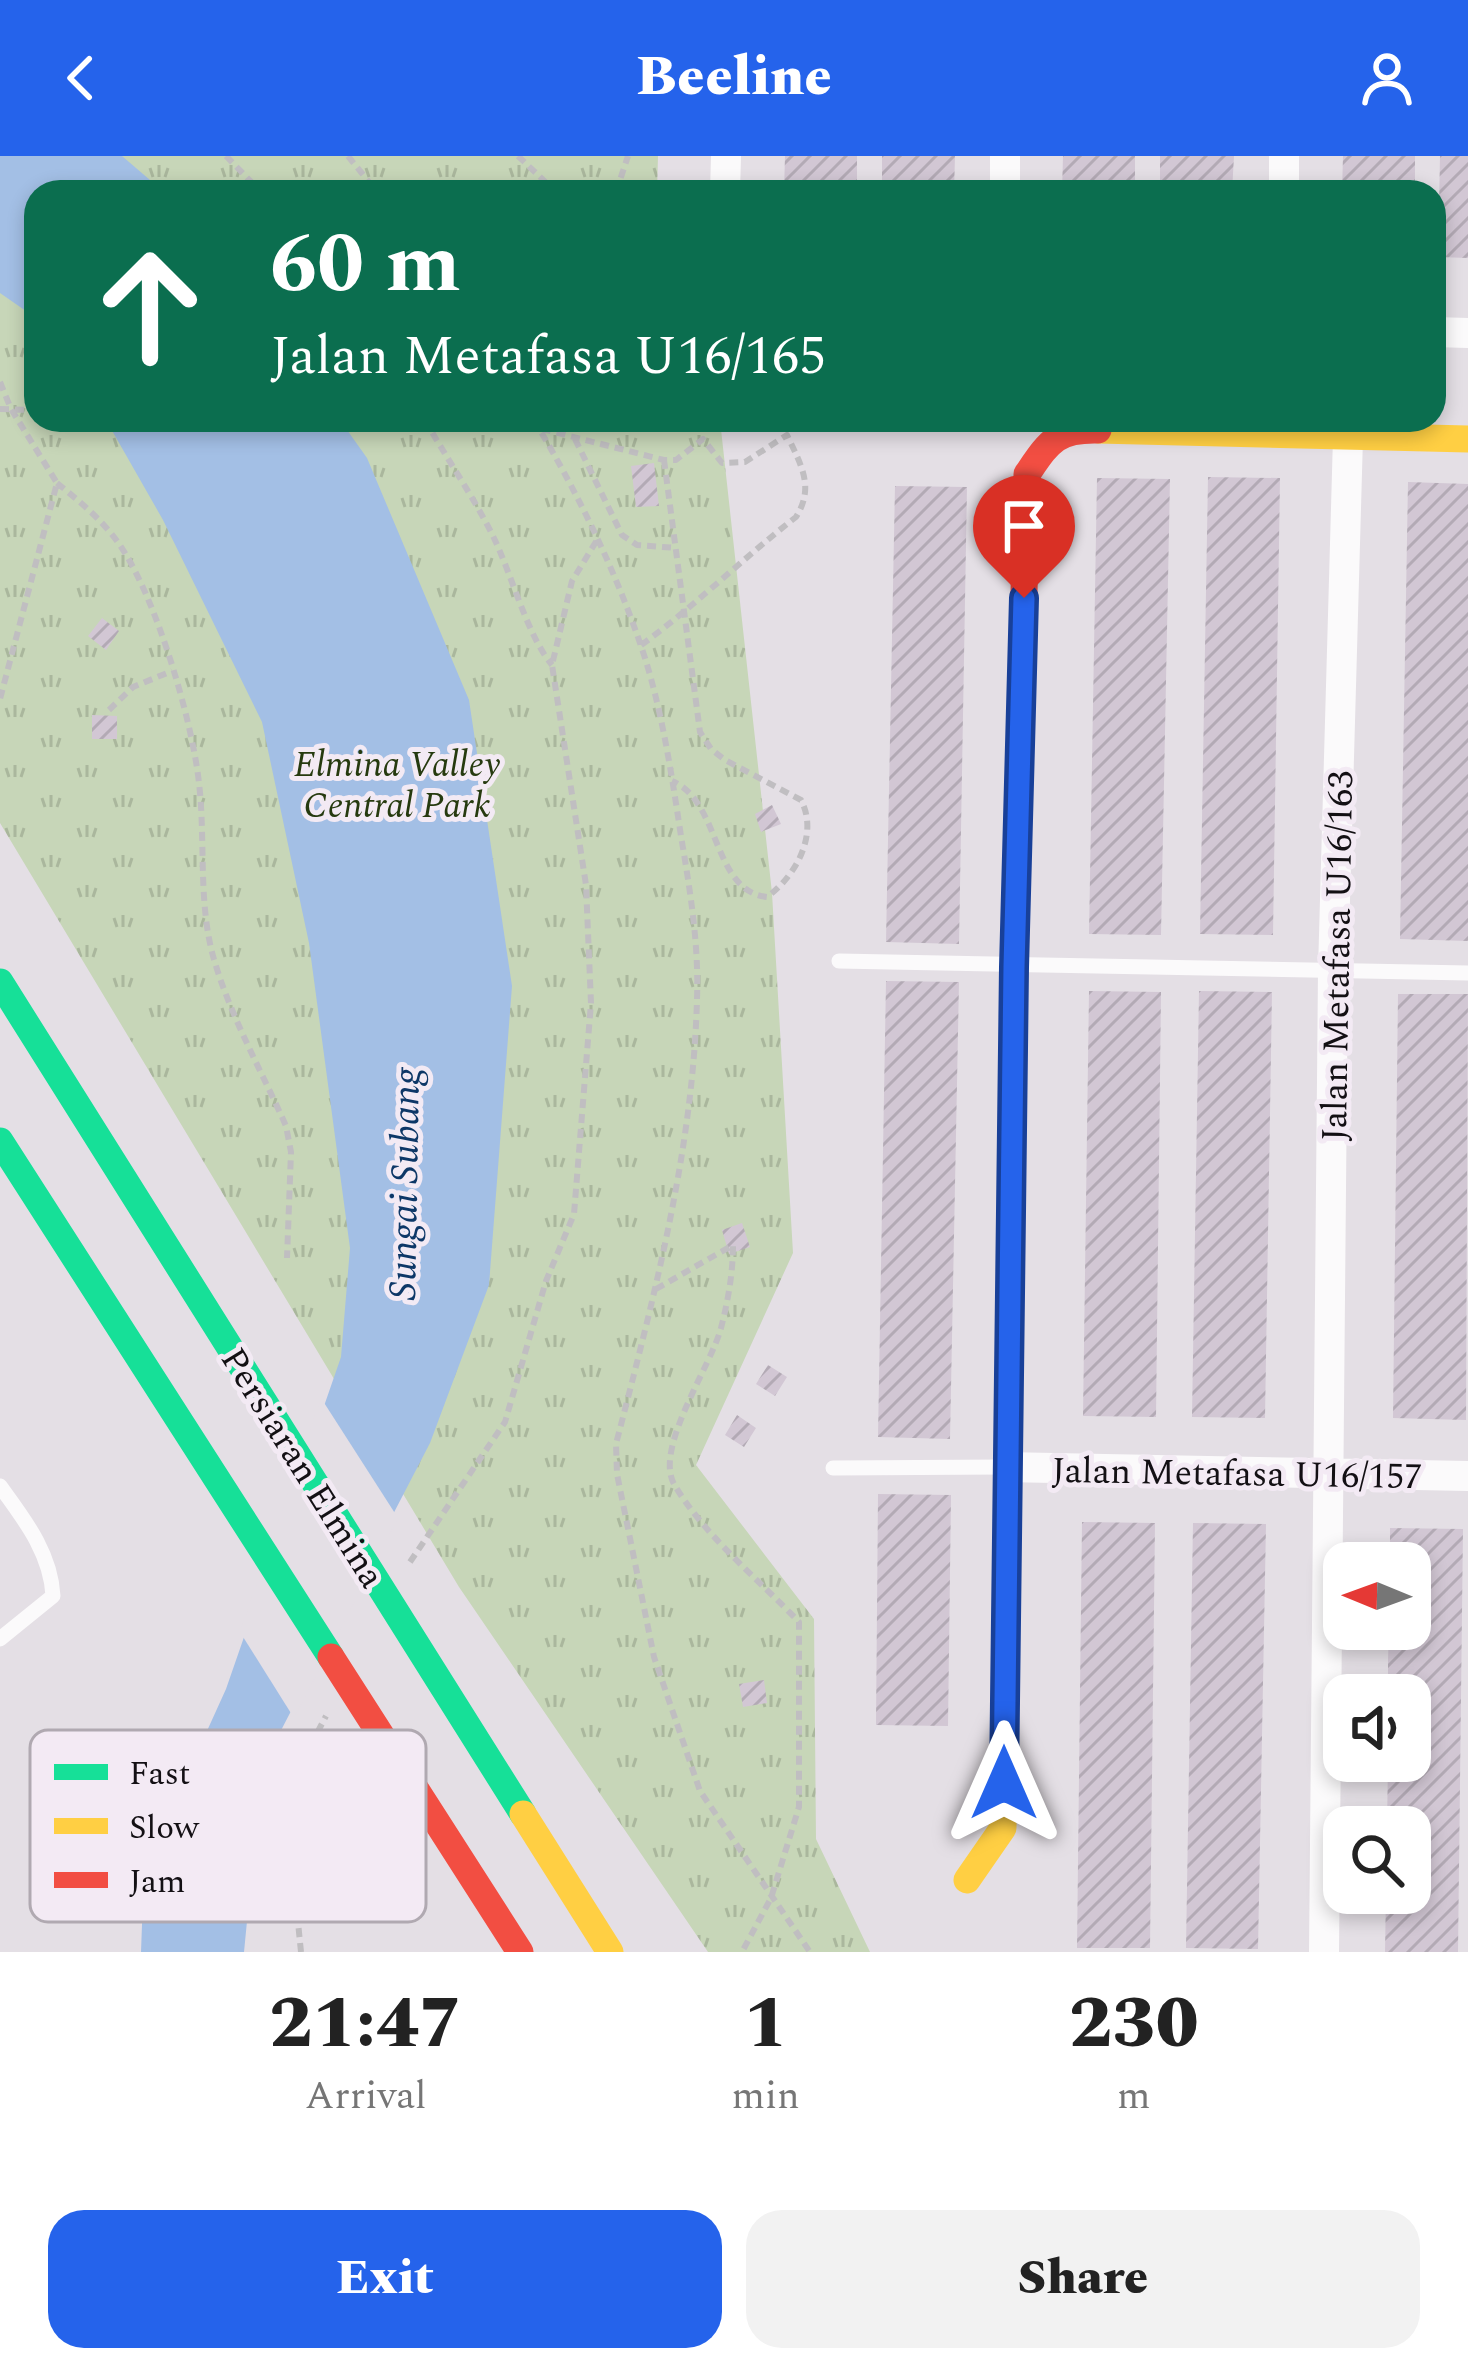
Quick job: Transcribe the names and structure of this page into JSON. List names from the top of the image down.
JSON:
{
  "streets": {
    "main road": ["Persiaran Elmina"],
    "street": ["Jalan Metafasa U16/163", "Jalan Metafasa U16/157"]
  },
  "crossings": [
    ["Jalan Metafasa U16/163", "Jalan Metafasa U16/157"]
  ],
  "water": ["Sungai Subang"],
  "parks": ["Elmina Valley Central Park"],
  "legend": ["Fast", "Slow", "Jam"],
  "north": "left",
  "page": {
    "header": "Beeline",
    "turn": ["60 m", "Jalan Metafasa U16/165"],
    "eta": [
      "21:47",
      "Arrival",
      "1",
      "min",
      "230",
      "m"
    ],
    "buttons": ["Exit", "Share"]
  }
}
